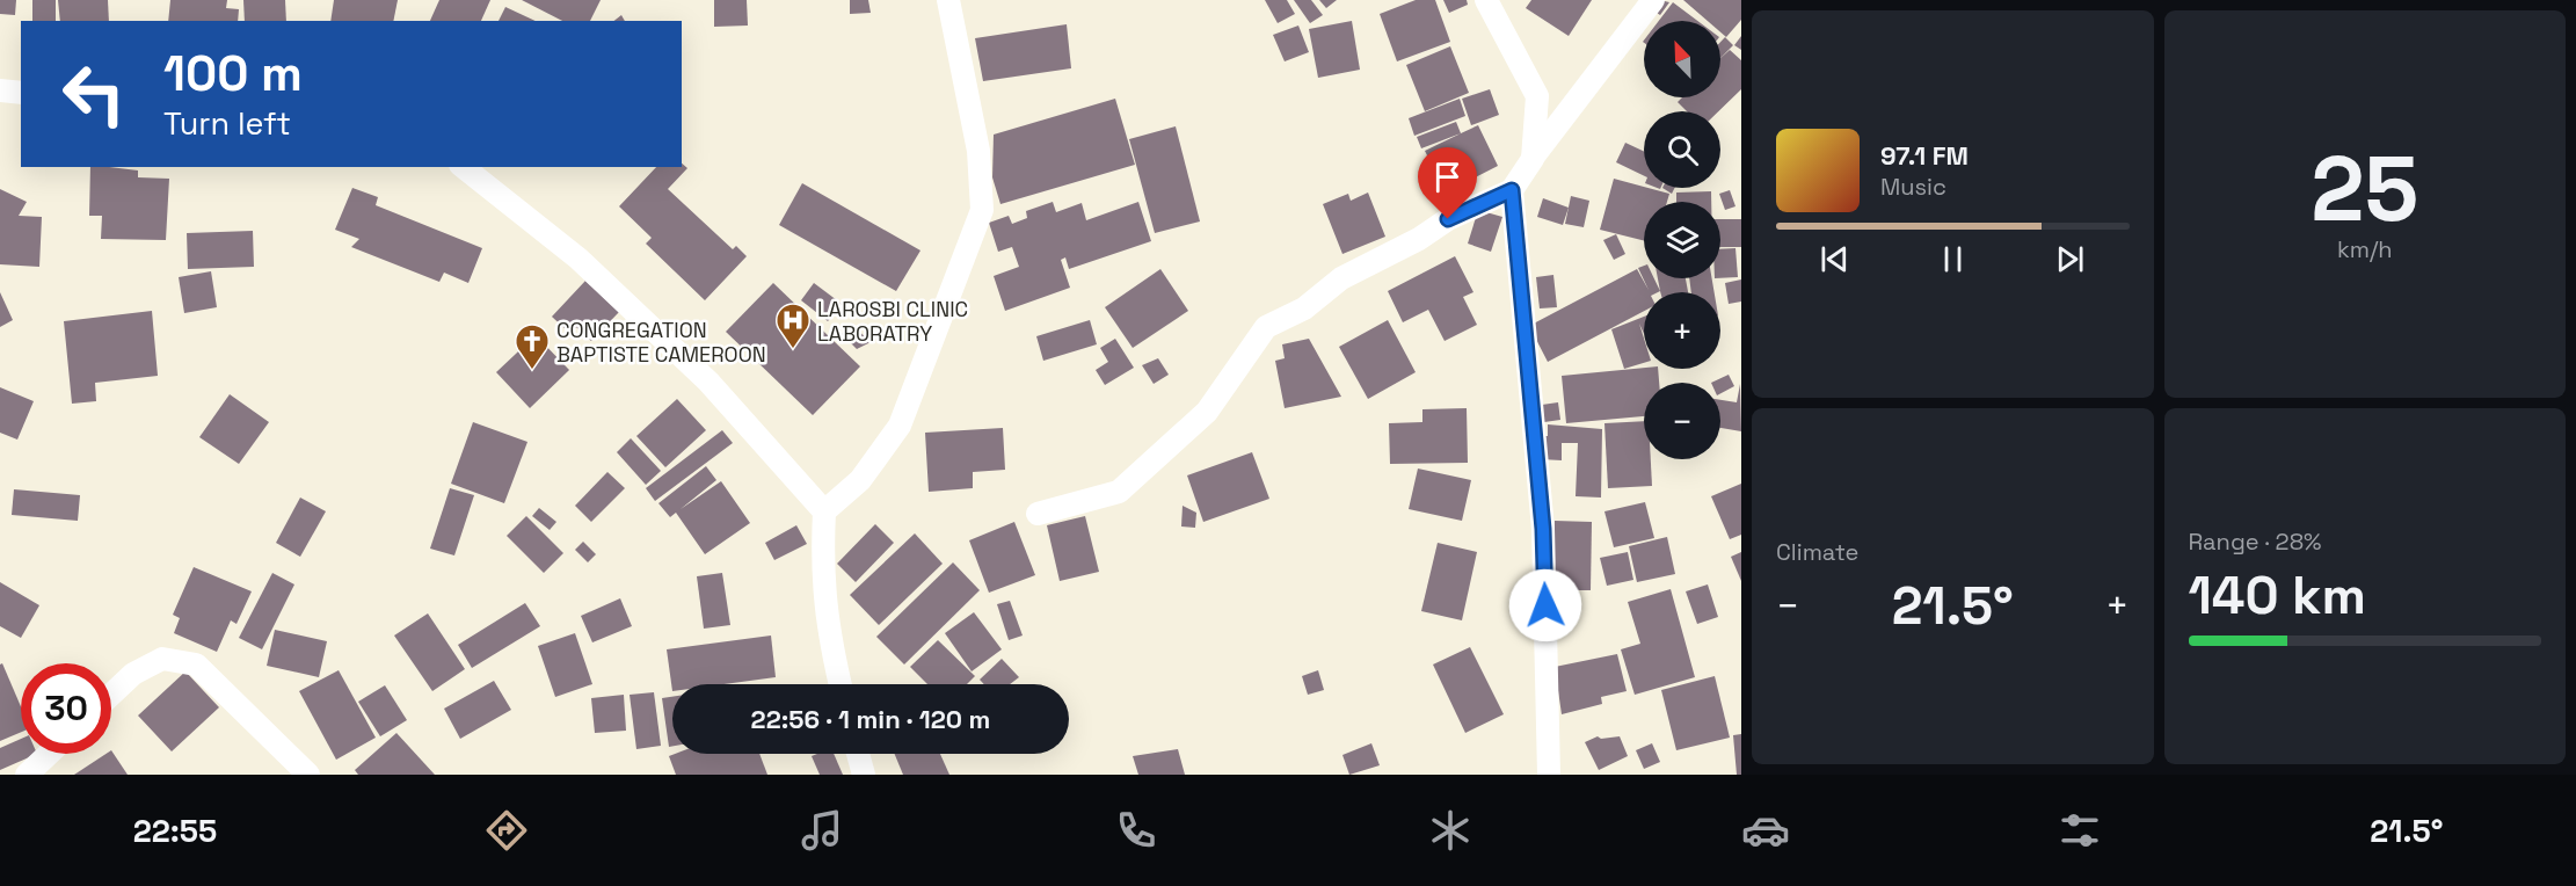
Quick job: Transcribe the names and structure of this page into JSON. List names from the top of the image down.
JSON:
{
  "places": {
    "hospital": ["LAROSBI CLINIC LABORATRY"],
    "church": ["CONGREGATION BAPTISTE CAMEROON"]
  },
  "north": "top left",
  "page": {
    "tile": [
      ["25", "km/h"],
      "Climate",
      ["Range · 28%", "140 km"]
    ],
    "map_buttons": ["+", "−"],
    "turn": ["100 m", "Turn left"],
    "song": ["97.1 FM", "Music"],
    "heat": ["−", "21.5°", "+"],
    "limit": "30",
    "trip": "22:56 · 1 min · 120 m",
    "tabs": ["22:55", "21.5°"]
  }
}
